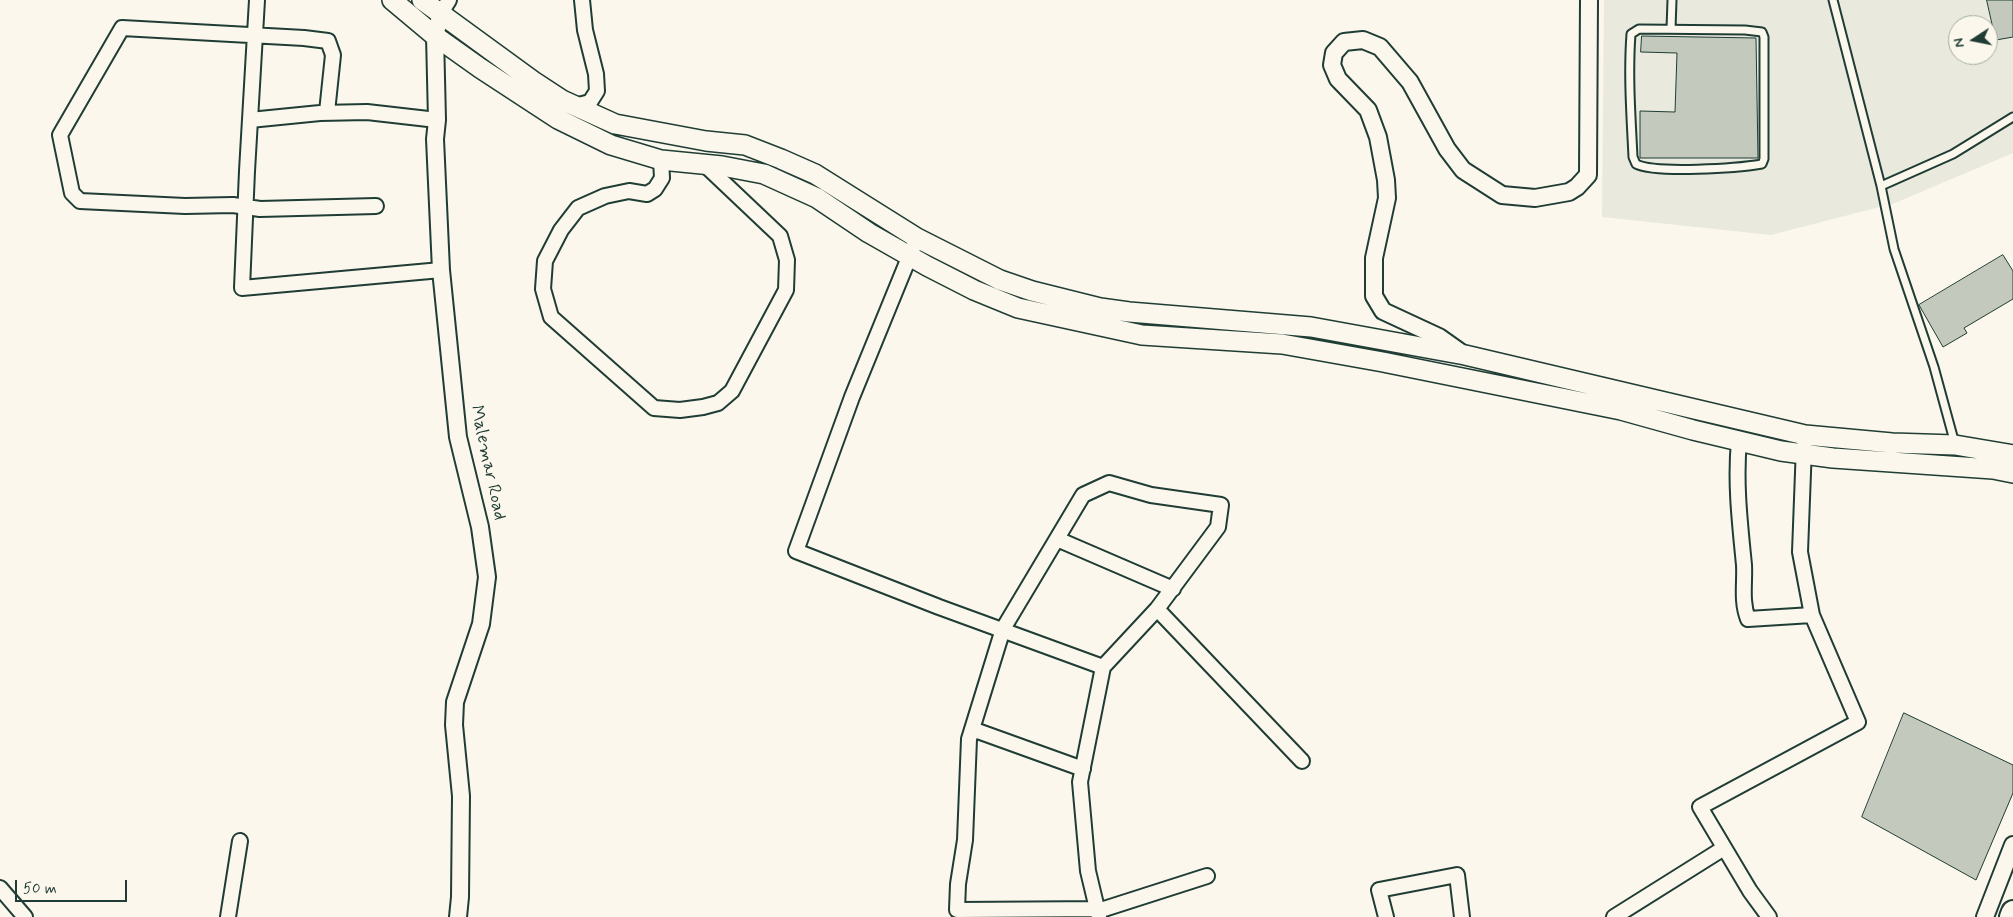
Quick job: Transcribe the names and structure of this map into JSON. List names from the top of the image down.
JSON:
{
  "streets": {
    "street": ["Malemar Road"]
  },
  "scale_bar": "50 m",
  "north": "left"
}
